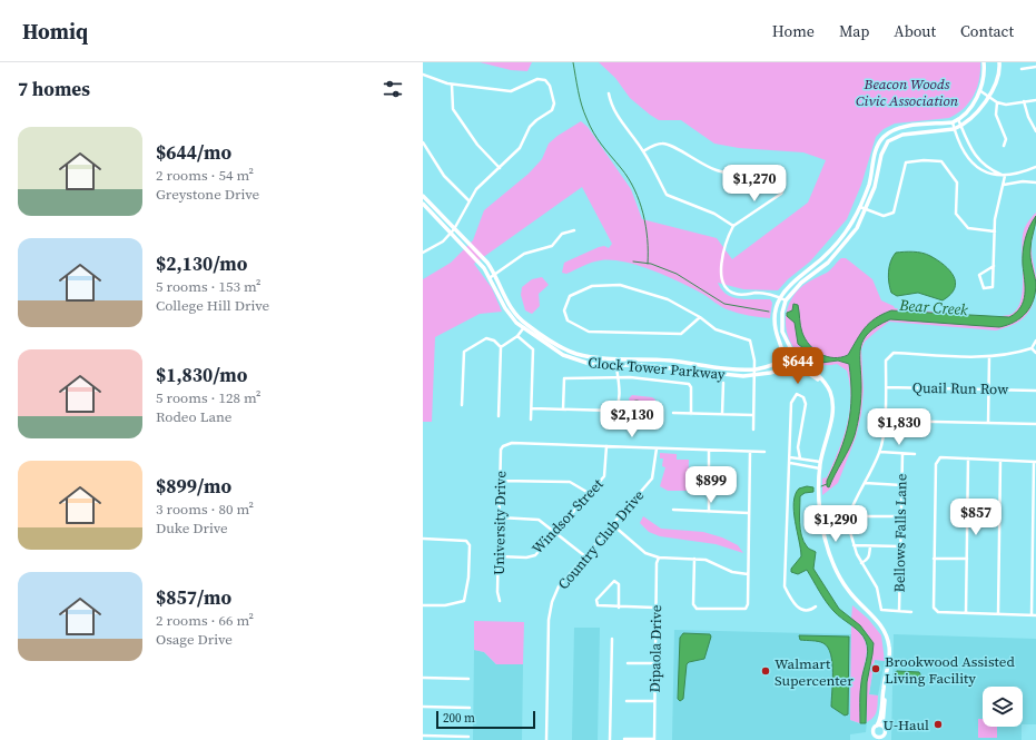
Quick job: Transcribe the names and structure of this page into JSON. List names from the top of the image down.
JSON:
{
  "streets": {
    "street": [
      "Clock Tower Parkway",
      "Quail Run Row",
      "Windsor Street",
      "University Drive",
      "Bellows Falls Lane",
      "Country Club Drive",
      "Dipaola Drive"
    ]
  },
  "crossings": [
    ["Windsor Street", "University Drive"]
  ],
  "water": ["Bear Creek"],
  "parks": ["Beacon Woods Civic Association"],
  "places": ["Brookwood Assisted Living Facility", "Walmart Supercenter", "U-Haul"],
  "scale_bar": "200 m",
  "page": {
    "header": "Homiq",
    "nav": [
      "Home",
      "Map",
      "About",
      "Contact"
    ],
    "heading": "7 homes",
    "list": [
      {
        "name": "$644/mo",
        "note": "2 rooms · 54 m² · Greystone Drive"
      },
      {
        "name": "$2,130/mo",
        "note": "5 rooms · 153 m² · College Hill Drive"
      },
      {
        "name": "$1,830/mo",
        "note": "5 rooms · 128 m² · Rodeo Lane"
      },
      {
        "name": "$899/mo",
        "note": "3 rooms · 80 m² · Duke Drive"
      },
      {
        "name": "$857/mo",
        "note": "2 rooms · 66 m² · Osage Drive"
      }
    ],
    "price": [
      "$1,270",
      "$644",
      "$2,130",
      "$1,830",
      "$899",
      "$857",
      "$1,290"
    ],
    "scale": "200 m"
  }
}
